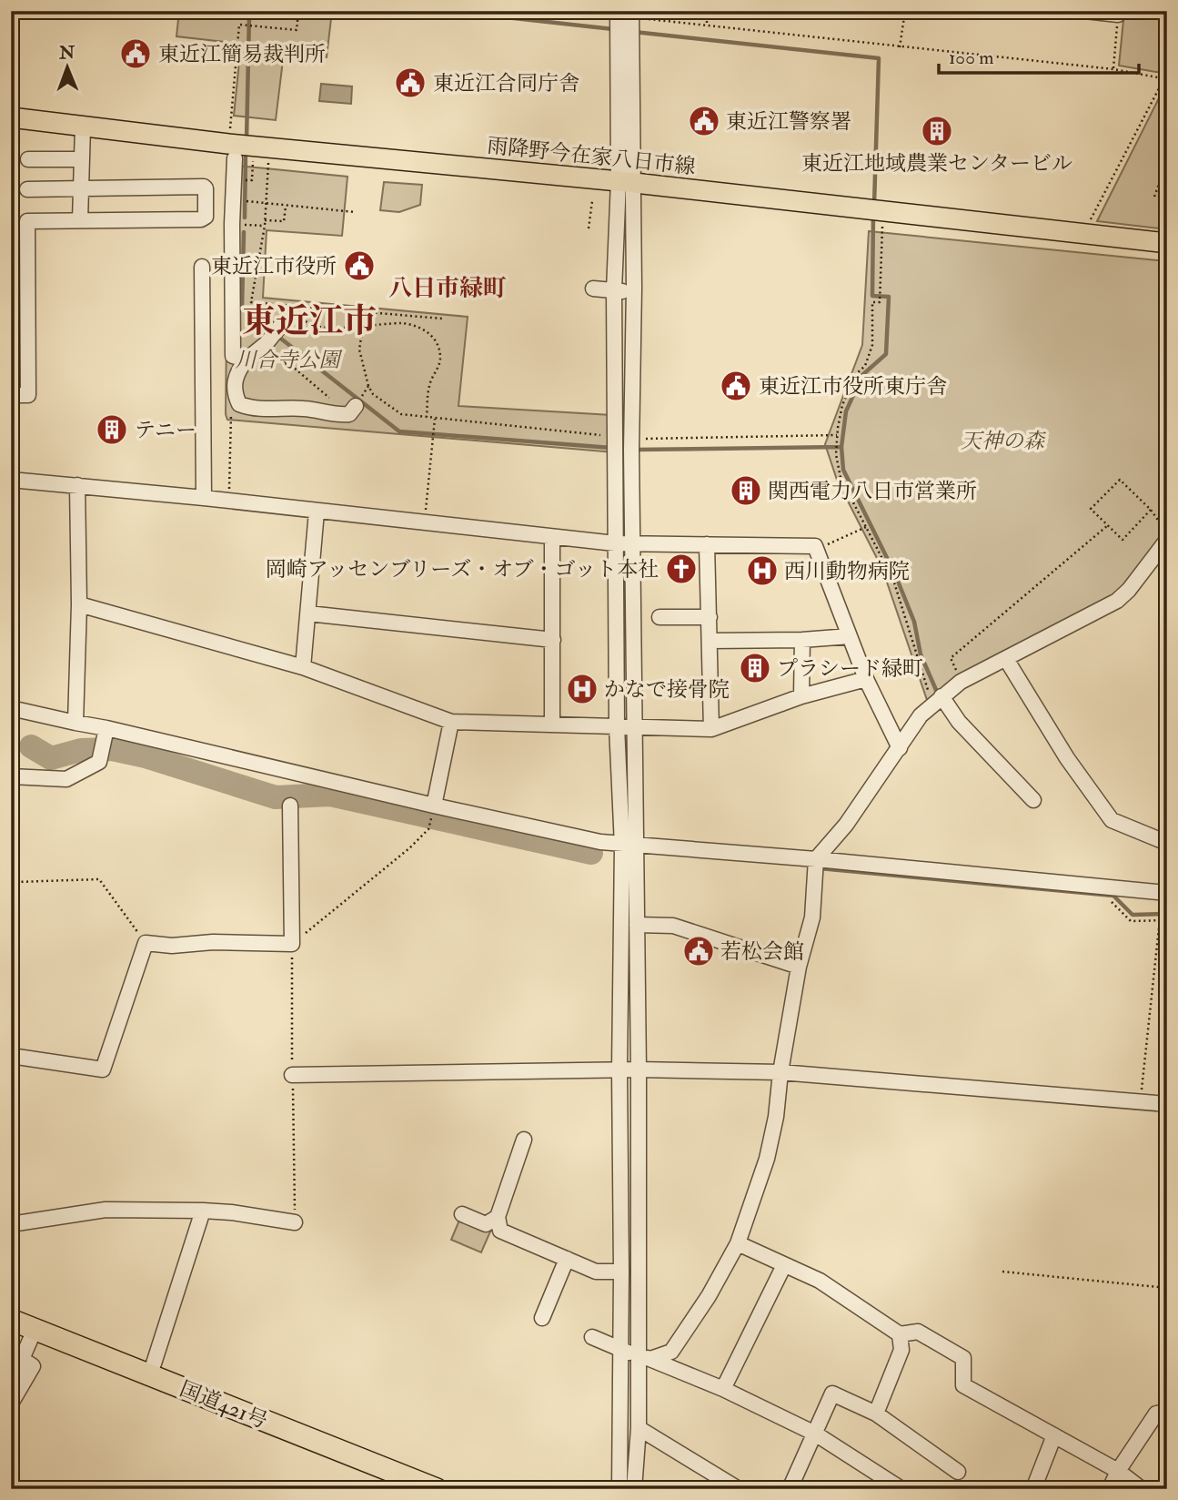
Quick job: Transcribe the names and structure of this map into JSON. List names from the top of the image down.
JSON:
{
  "streets": {
    "highway": ["国道421号"],
    "main road": ["雨降野今在家八日市線"]
  },
  "districts": ["八日市緑町", "東近江市"],
  "parks": ["川合寺公園", "天神の森"],
  "places": {
    "public building": [
      "東近江簡易裁判所",
      "東近江合同庁舎",
      "東近江警察署",
      "東近江市役所",
      "東近江市役所東庁舎",
      "若松会館"
    ],
    "building": [
      "東近江地域農業センタービル",
      "テニー",
      "関西電力八日市営業所",
      "プラシード緑町"
    ],
    "church": ["岡崎アッセンブリーズ・オブ・ゴット本社"],
    "hospital": ["西川動物病院", "かなで接骨院"]
  },
  "scale_bar": "100 m",
  "north": "top"
}
